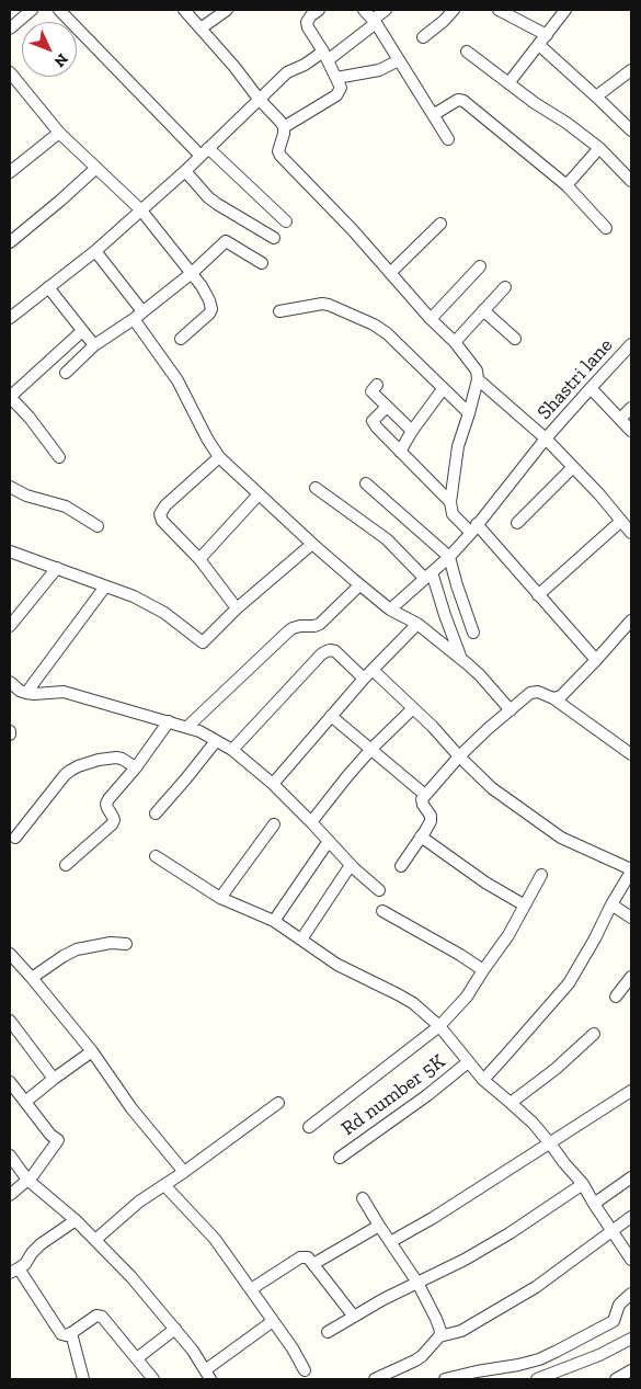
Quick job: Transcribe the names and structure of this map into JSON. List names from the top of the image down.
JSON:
{
  "streets": {
    "street": ["Shastri lane", "Rd number 5K"]
  },
  "north": "bottom right"
}
